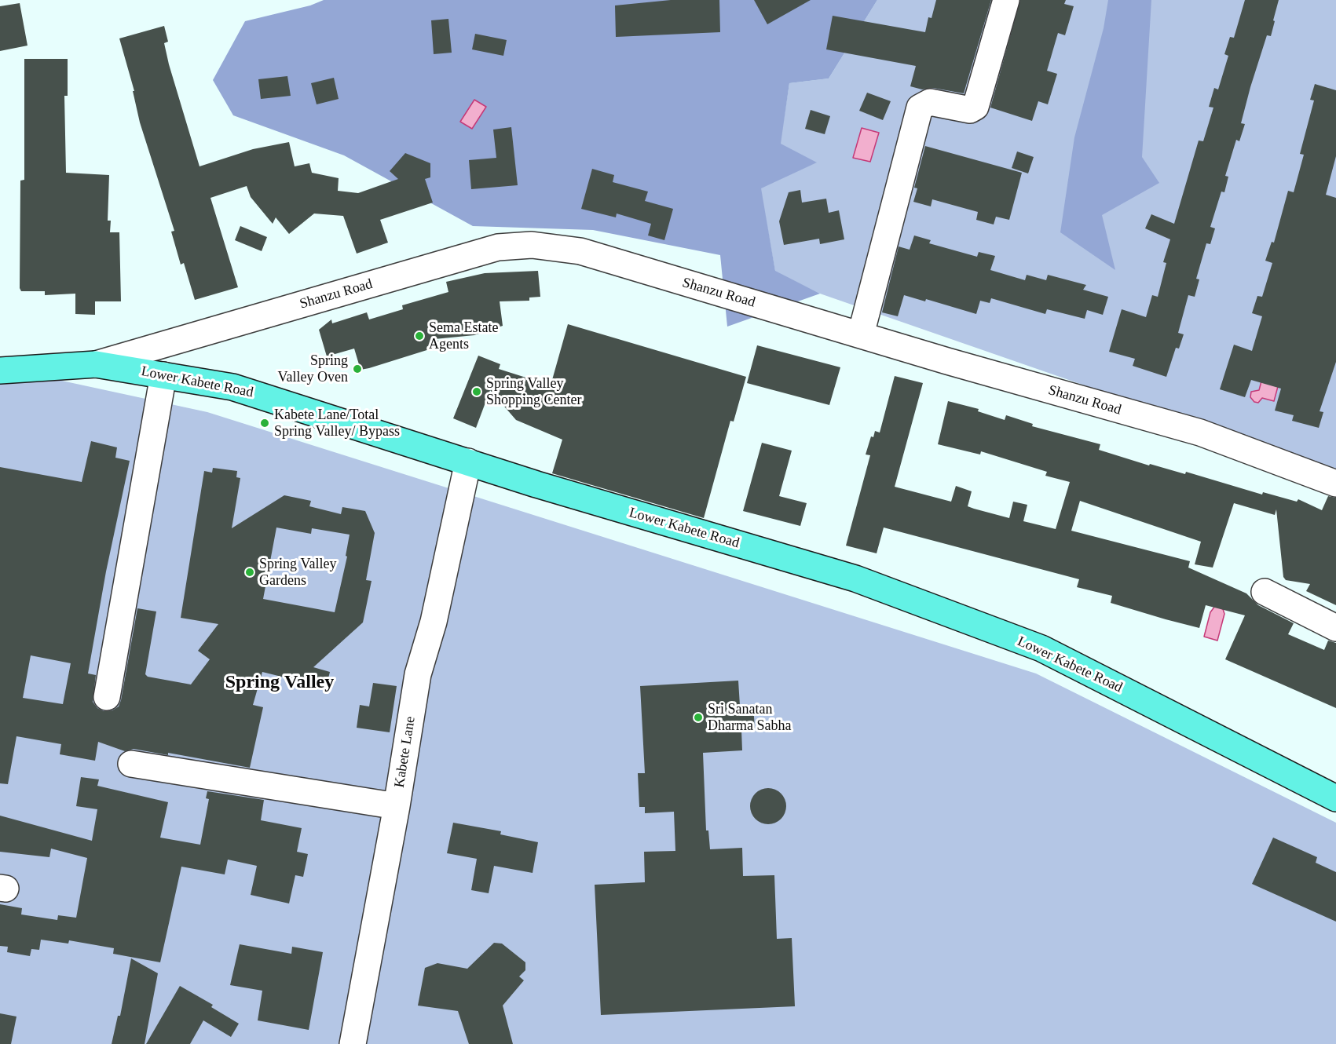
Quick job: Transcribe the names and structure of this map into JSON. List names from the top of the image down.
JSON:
{
  "streets": {
    "main road": ["Lower Kabete Road"],
    "street": ["Shanzu Road", "Kabete Lane"]
  },
  "crossings": [
    ["Shanzu Road", "Lower Kabete Road"],
    ["Lower Kabete Road", "Kabete Lane"]
  ],
  "districts": ["Spring Valley"],
  "places": [
    "Sema Estate Agents",
    "Spring Valley Oven",
    "Spring Valley Shopping Center",
    "Kabete Lane/Total Spring Valley/ Bypass",
    "Spring Valley Gardens",
    "Sri Sanatan Dharma Sabha"
  ]
}
